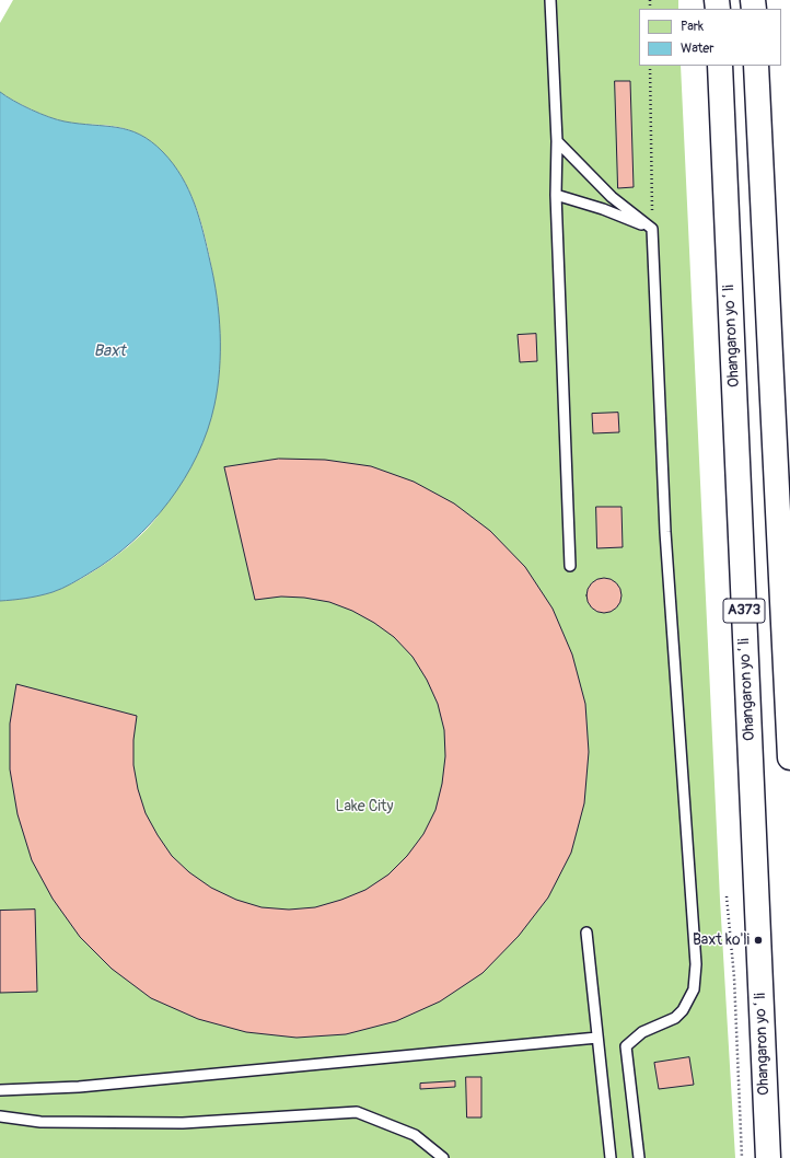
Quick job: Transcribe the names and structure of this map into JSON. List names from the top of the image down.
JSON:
{
  "streets": {
    "highway": ["Ohangaron yoʻli", "A373"]
  },
  "water": ["Baхt"],
  "parks": ["Lake City"],
  "places": ["Baxt ko'li"],
  "legend": ["Park", "Water"]
}
